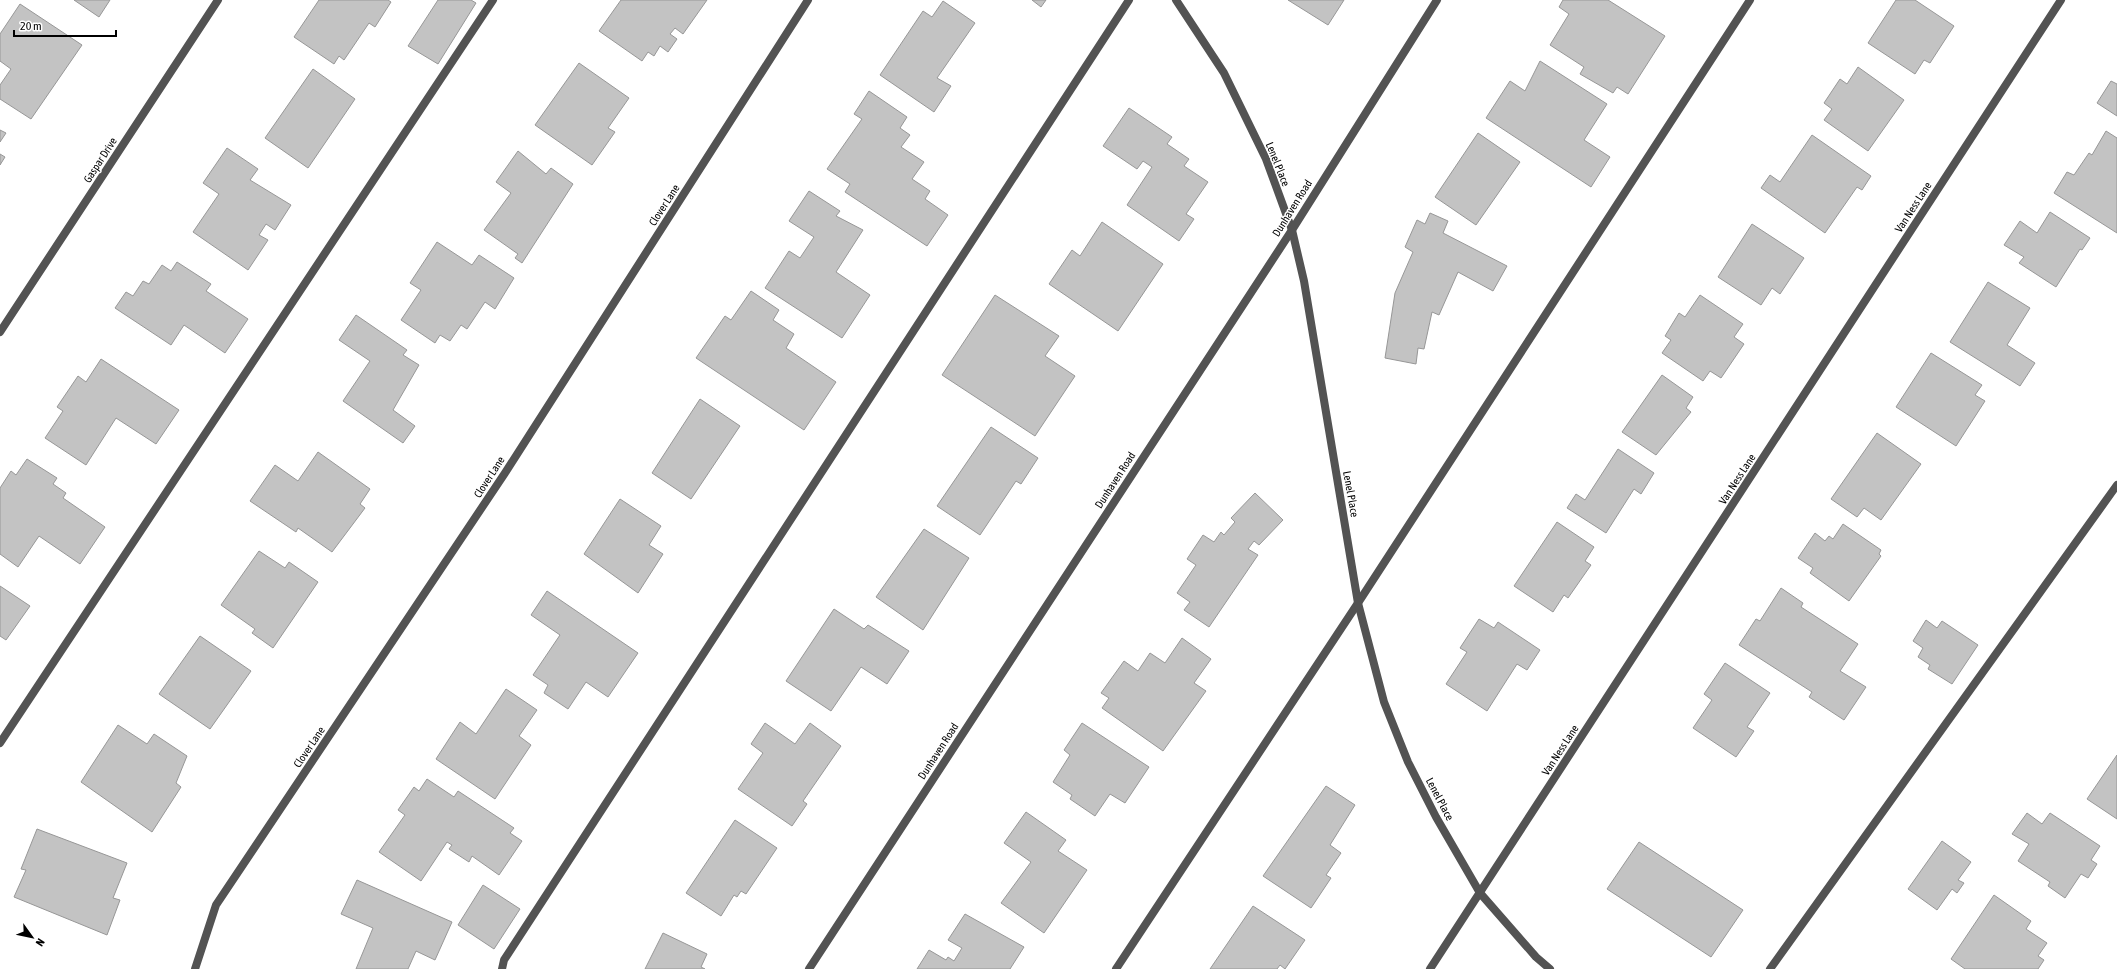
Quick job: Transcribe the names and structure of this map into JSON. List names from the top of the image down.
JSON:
{
  "streets": {
    "street": [
      "Gaspar Drive",
      "Lenel Place",
      "Clover Lane",
      "Van Ness Lane",
      "Dunhaven Road"
    ]
  },
  "crossings": [
    ["Lenel Place", "Van Ness Lane"],
    ["Lenel Place", "Dunhaven Road"]
  ],
  "scale_bar": "20 m",
  "north": "bottom right"
}
